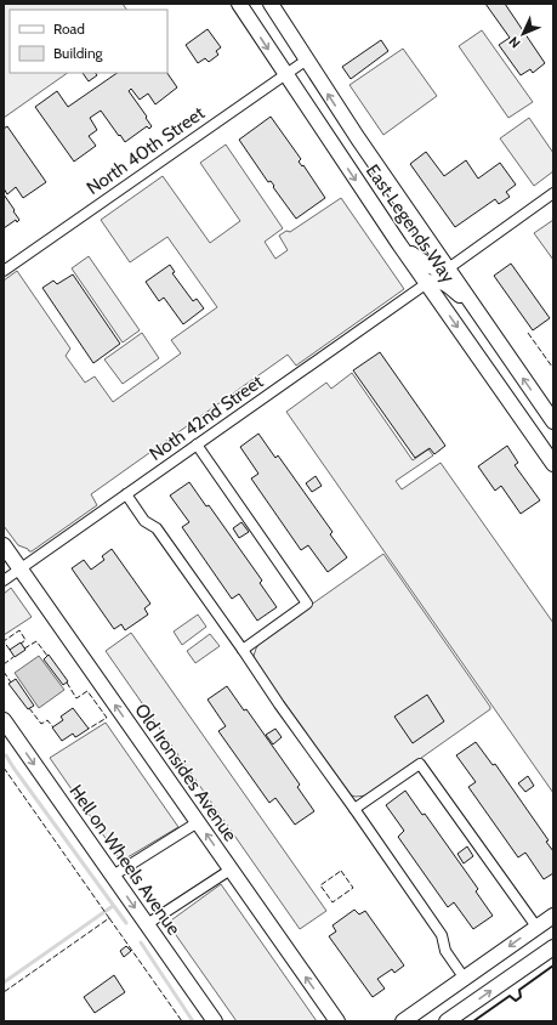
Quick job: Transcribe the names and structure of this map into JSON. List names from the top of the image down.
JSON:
{
  "streets": {
    "street": [
      "North 40th Street",
      "East Legends Way",
      "Noth 42nd Street",
      "Old Ironsides Avenue",
      "Hell on Wheels Avenue"
    ]
  },
  "crossings": [
    ["North 40th Street", "East Legends Way"],
    ["East Legends Way", "Noth 42nd Street"],
    ["Noth 42nd Street", "Old Ironsides Avenue"]
  ],
  "one_way": ["Old Ironsides Avenue", "Hell on Wheels Avenue"],
  "legend": ["Road", "Building"],
  "north": "bottom left"
}
